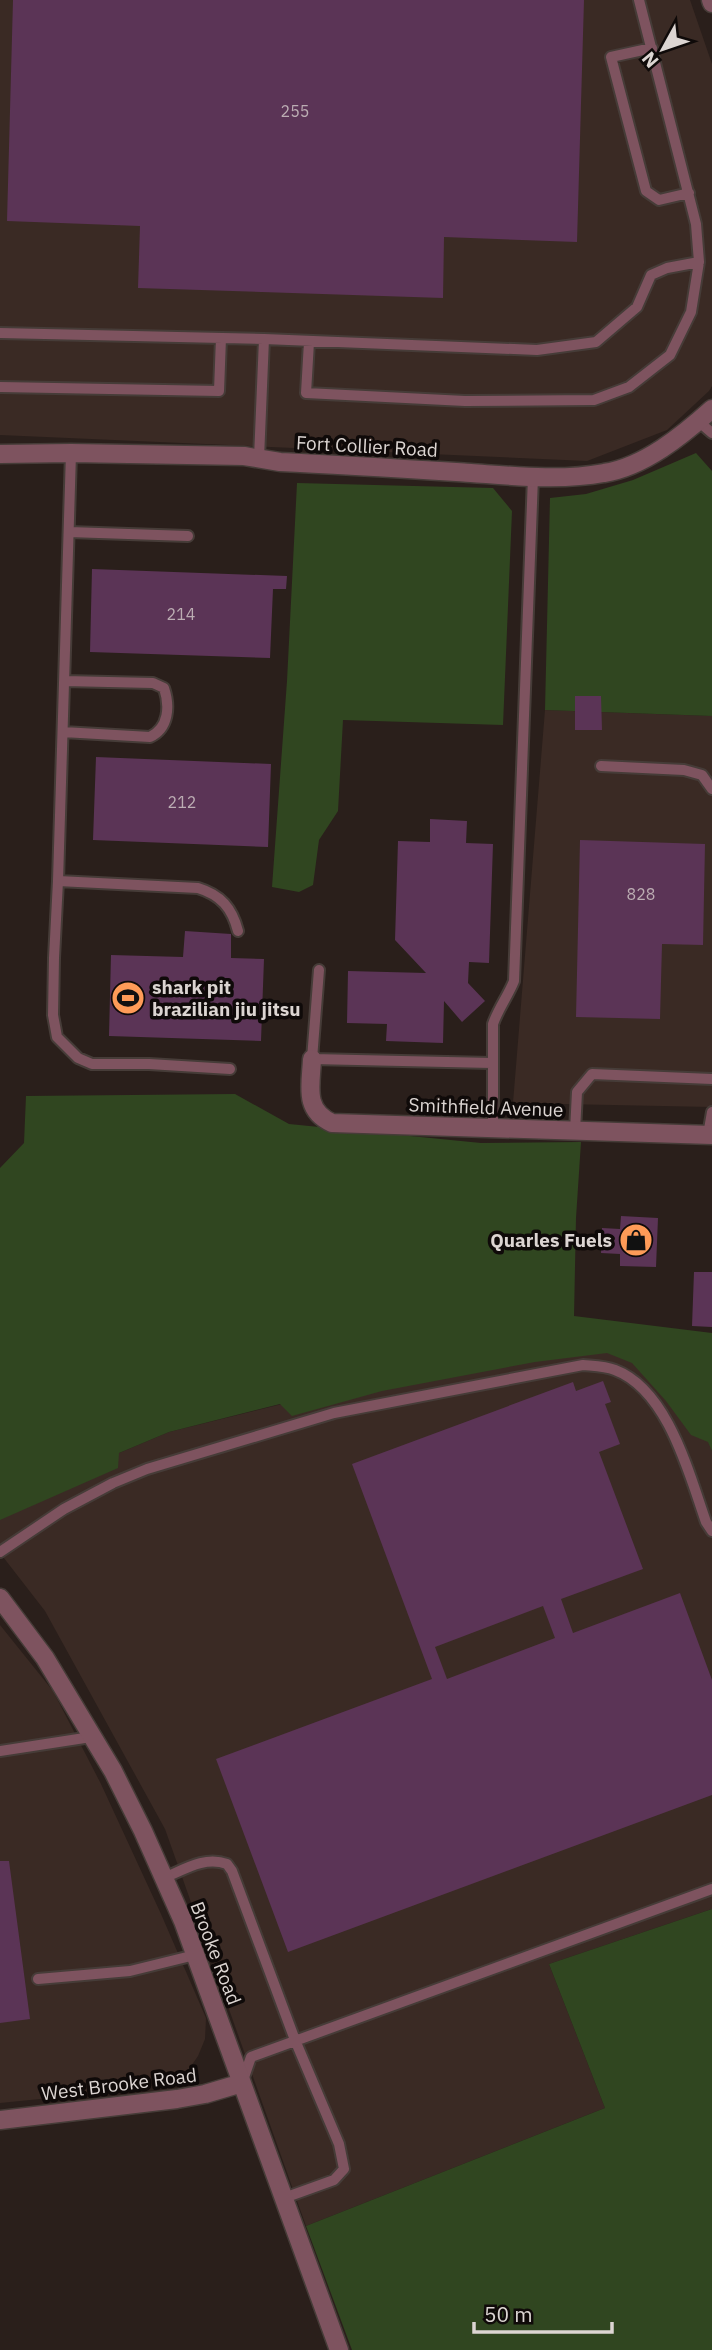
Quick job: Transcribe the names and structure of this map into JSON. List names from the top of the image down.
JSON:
{
  "streets": {
    "street": [
      "Fort Collier Road",
      "Smithfield Avenue",
      "Brooke Road",
      "West Brooke Road"
    ]
  },
  "crossings": [
    ["Brooke Road", "West Brooke Road"]
  ],
  "places": {
    "sports": ["shark pit brazilian jiu jitsu"],
    "shop": ["Quarles Fuels"]
  },
  "house_numbers": [
    "255",
    "214",
    "212",
    "828"
  ],
  "scale_bar": "50 m",
  "north": "bottom left"
}
